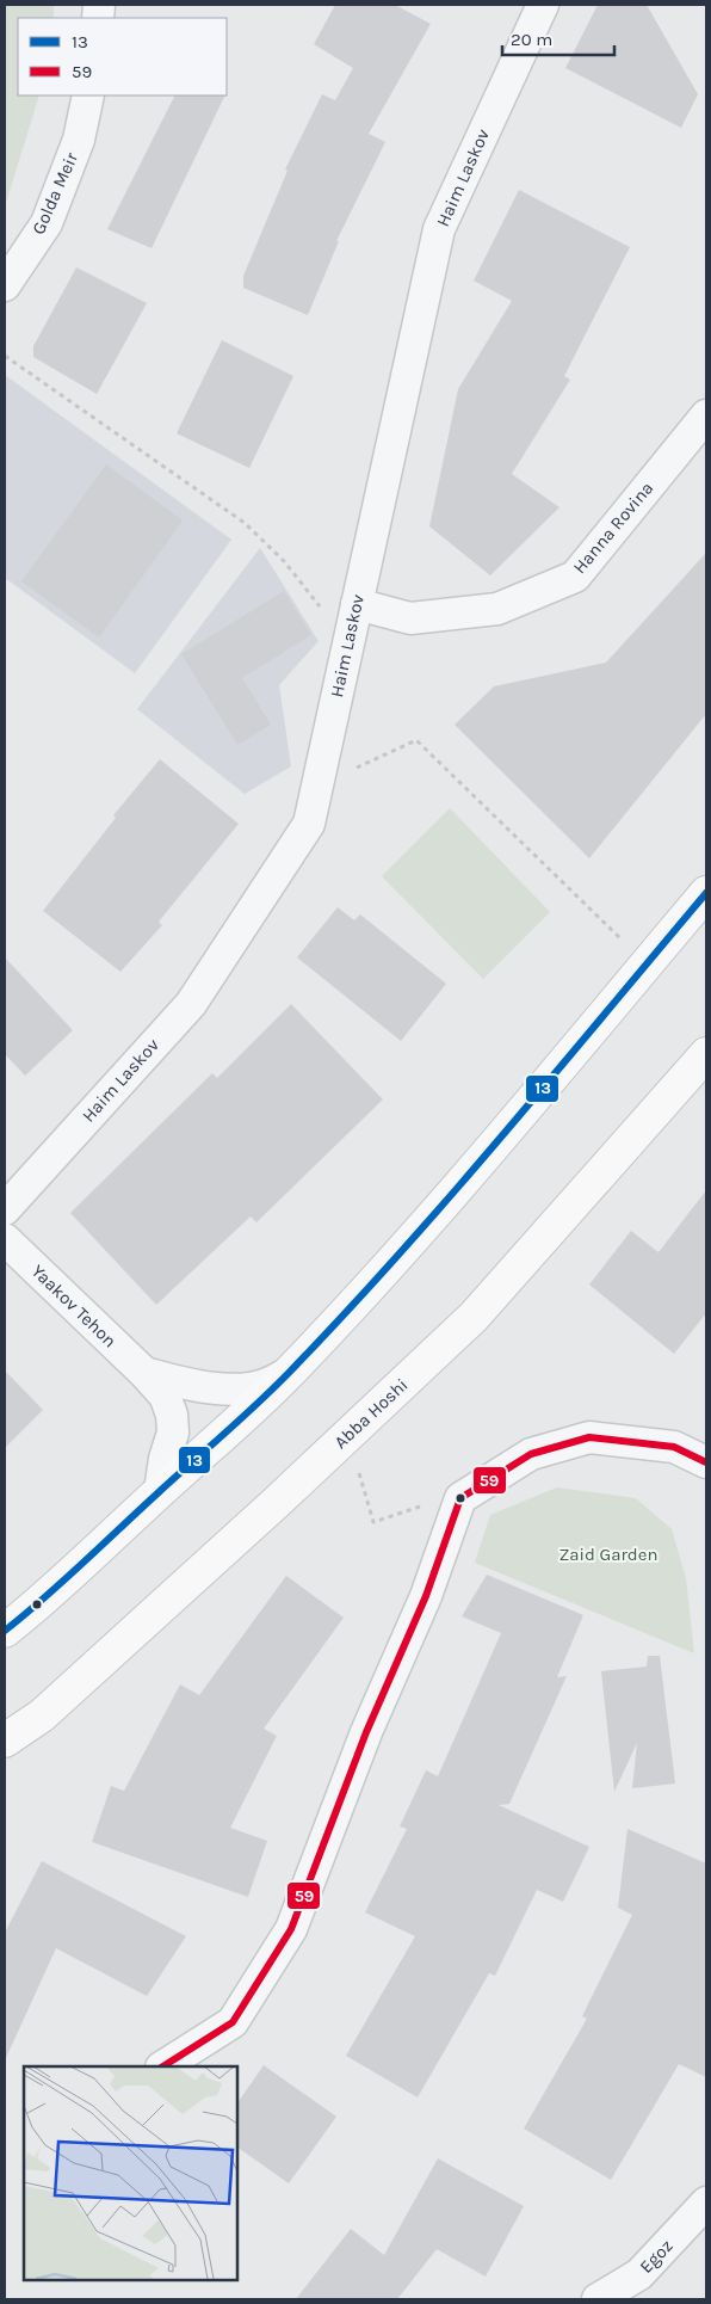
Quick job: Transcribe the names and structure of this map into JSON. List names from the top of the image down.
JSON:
{
  "streets": {
    "main road": ["Abba Hoshi"],
    "street": [
      "Haim Laskov",
      "Golda Meir",
      "Hanna Rovina",
      "Yaakov Tehon",
      "Egoz"
    ]
  },
  "crossings": [
    ["Haim Laskov", "Hanna Rovina"]
  ],
  "parks": ["Zaid Garden"],
  "lines": ["transit line 13", "transit line 59"],
  "legend": ["13", "59"],
  "scale_bar": "20 m"
}
